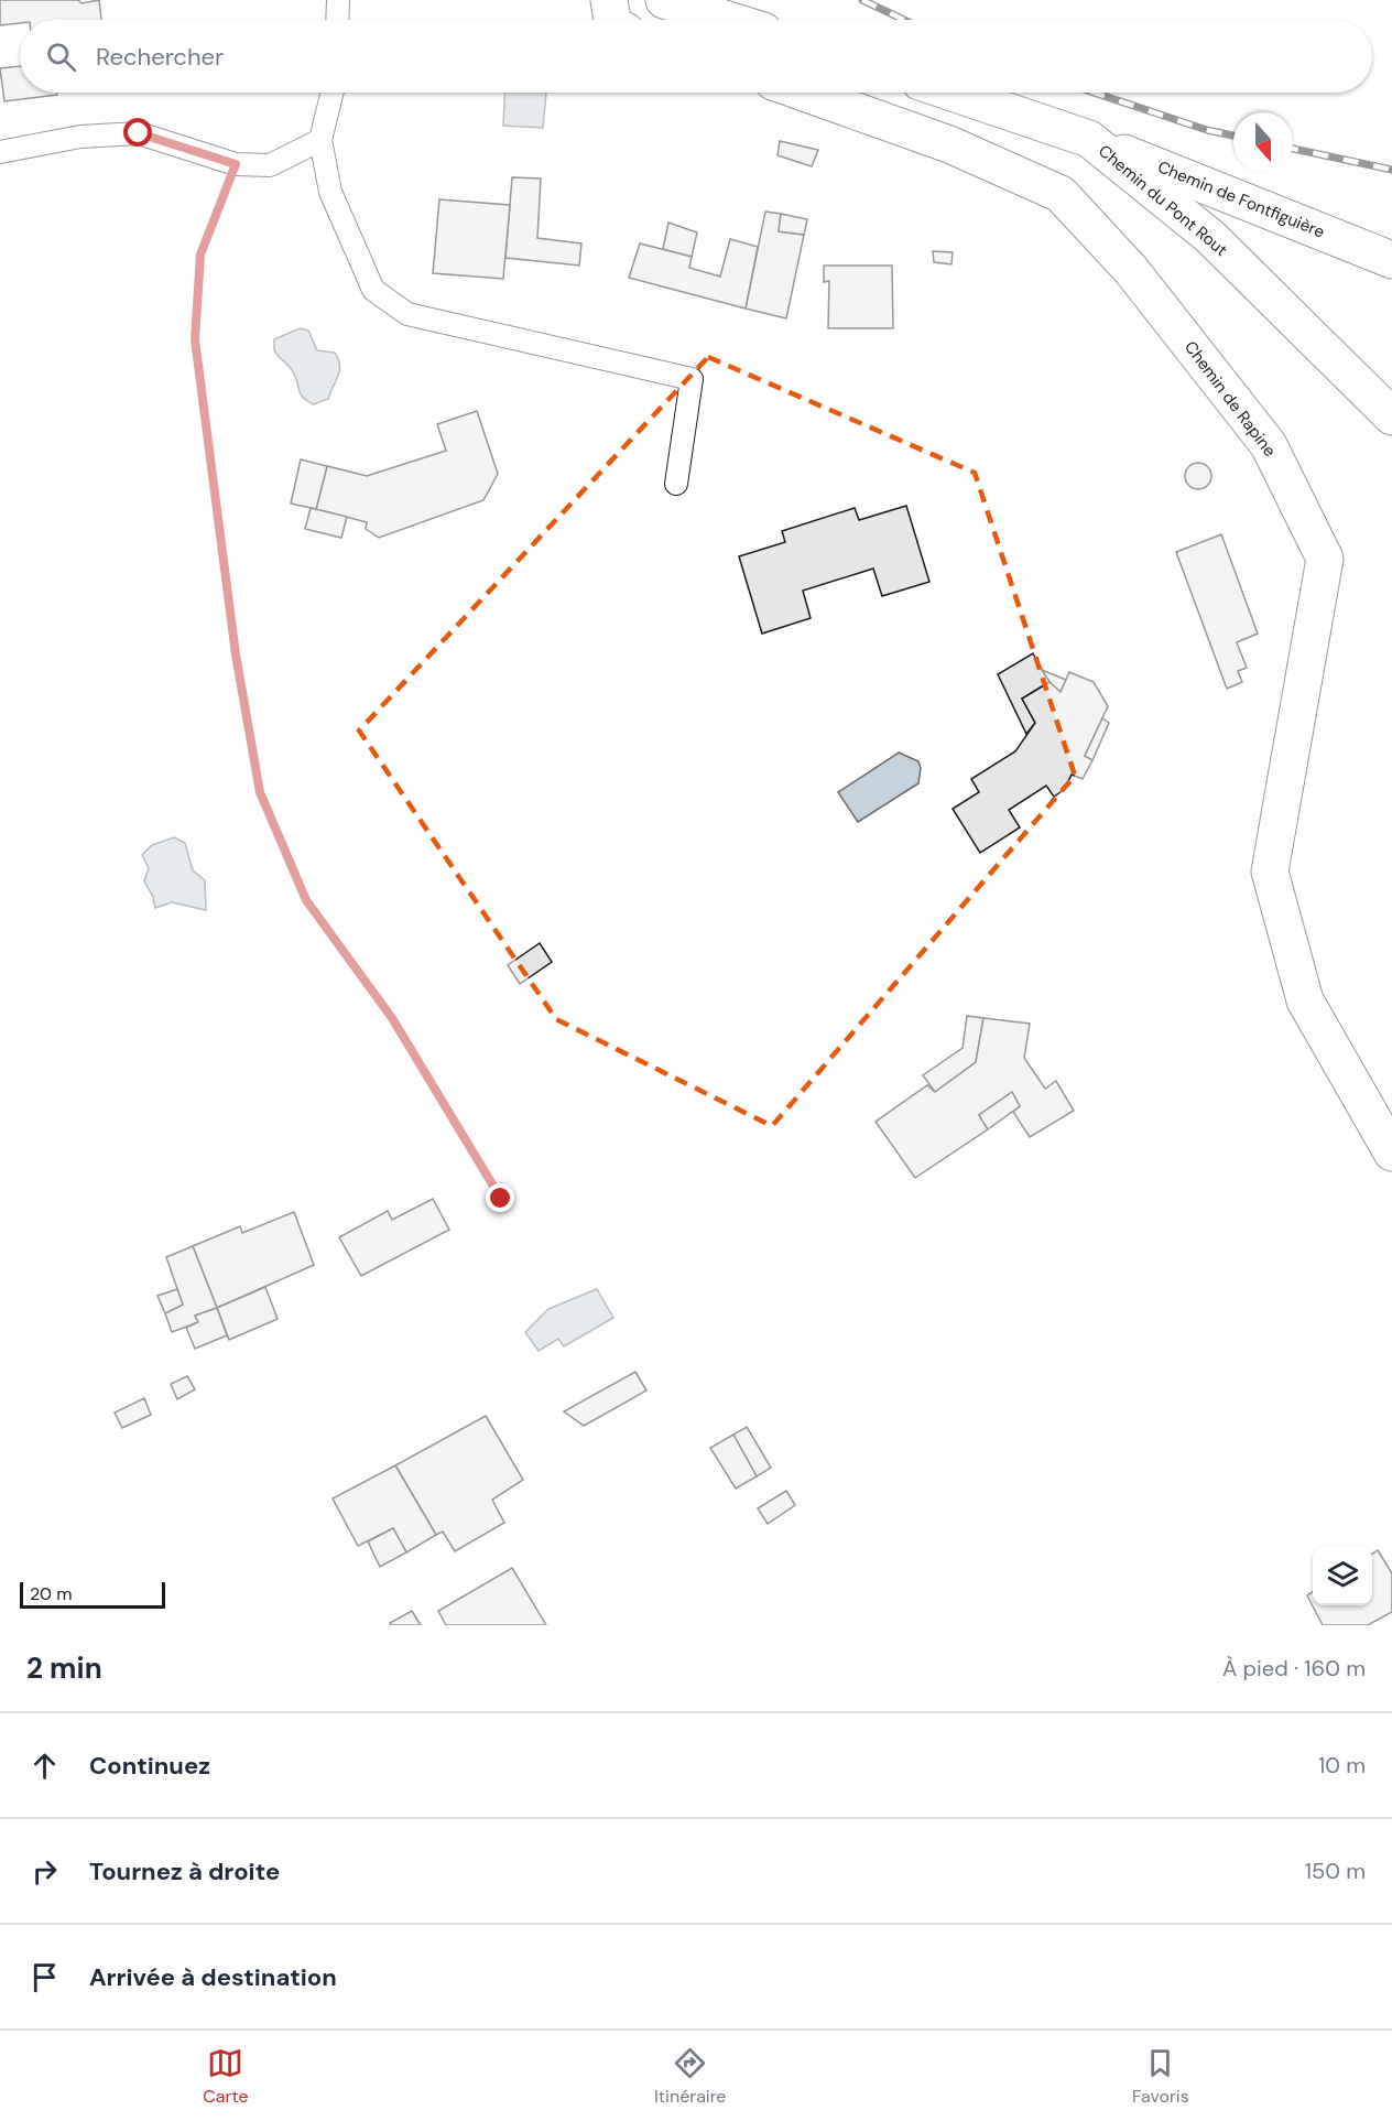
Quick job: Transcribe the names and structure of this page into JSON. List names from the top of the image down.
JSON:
{
  "streets": {
    "street": ["Chemin de Fontfiguière", "Chemin du Pont Rout", "Chemin de Rapine"]
  },
  "crossings": [
    ["Chemin de Fontfiguière", "Chemin du Pont Rout"]
  ],
  "scale_bar": "20 m",
  "north": "bottom",
  "page": {
    "search": "Rechercher",
    "scale": "20 m",
    "heading": ["2 min", "À pied · 160 m"],
    "list": [
      ["Continuez", "10 m"],
      ["Tournez à droite", "150 m"],
      "Arrivée à destination"
    ],
    "nav": ["Carte", "Itinéraire", "Favoris"]
  }
}
